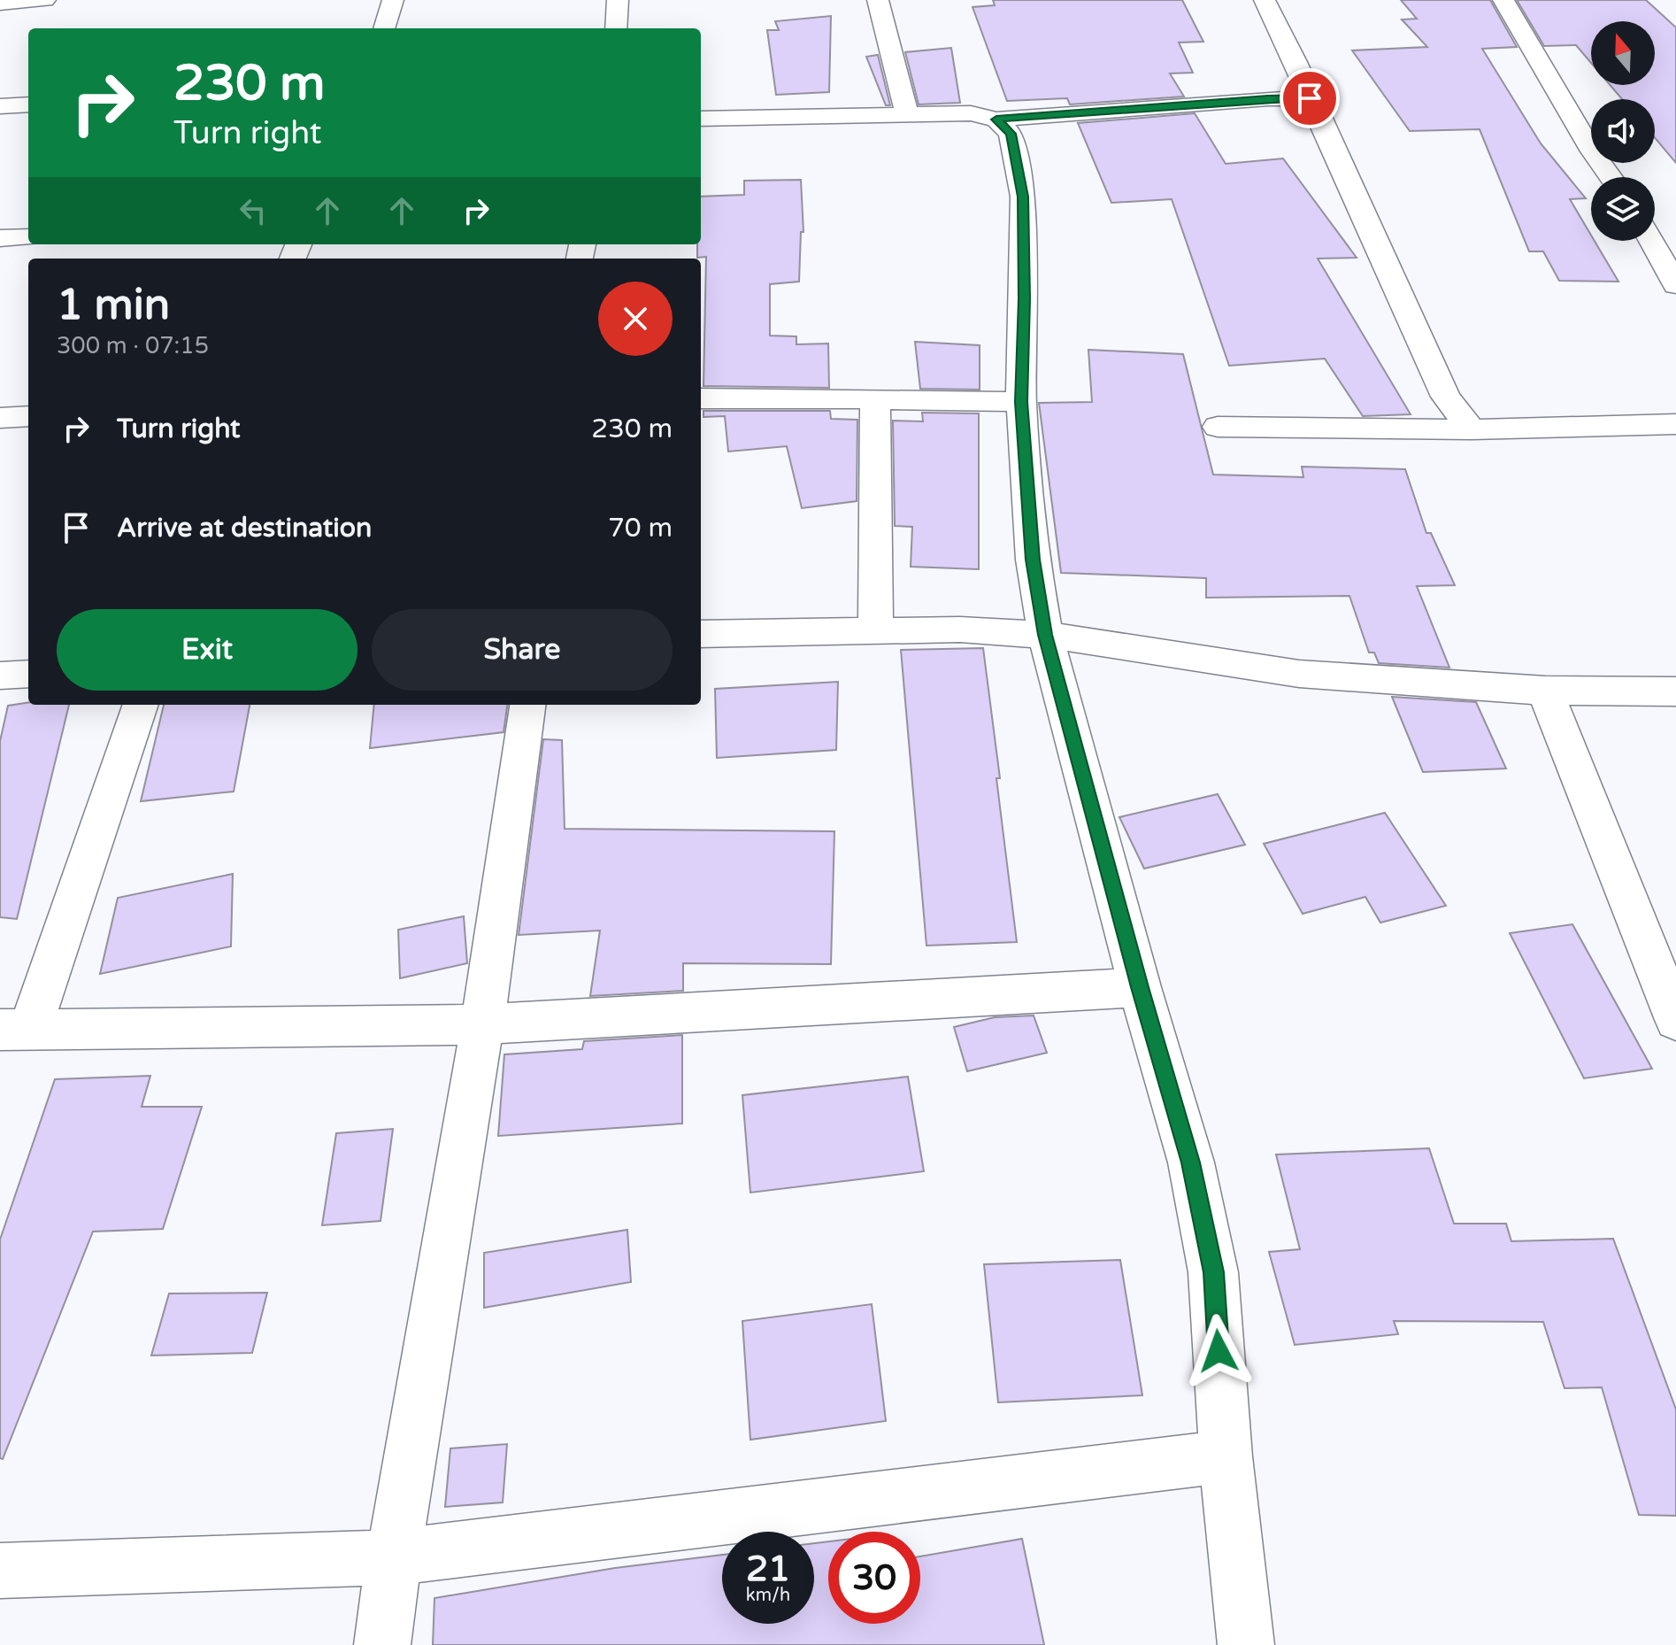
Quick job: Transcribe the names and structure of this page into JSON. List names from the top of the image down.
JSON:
{
  "north": "top",
  "page": {
    "turn": ["230 m", "Turn right"],
    "heading": ["1 min", "300 m · 07:15"],
    "list": [
      {
        "name": "Turn right",
        "value": "230 m"
      },
      {
        "name": "Arrive at destination",
        "value": "70 m"
      }
    ],
    "buttons": ["Exit", "Share"],
    "speed": "21 km/h",
    "limit": "30"
  }
}
